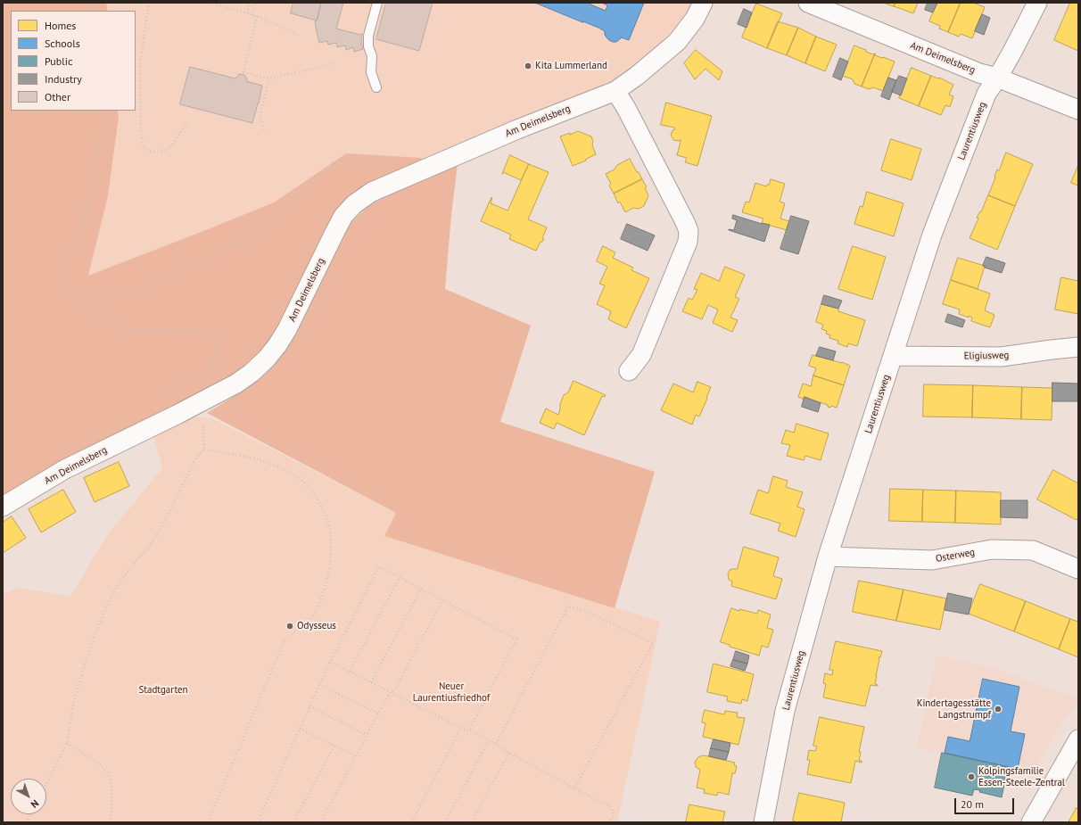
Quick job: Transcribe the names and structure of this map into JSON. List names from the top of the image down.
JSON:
{
  "streets": {
    "street": [
      "Am Deimelsberg",
      "Laurentiusweg",
      "Eligiusweg",
      "Osterweg"
    ]
  },
  "crossings": [
    ["Am Deimelsberg", "Laurentiusweg"],
    ["Laurentiusweg", "Eligiusweg"],
    ["Laurentiusweg", "Osterweg"]
  ],
  "parks": ["Neuer Laurentiusfriedhof", "Stadtgarten"],
  "places": [
    "Kita Lummerland",
    "Odysseus",
    "Kindertagesstätte Langstrumpf",
    "Kolpingsfamilie Essen-Steele-Zentral"
  ],
  "legend": [
    "Homes",
    "Schools",
    "Public",
    "Industry",
    "Other"
  ],
  "scale_bar": "20 m",
  "north": "bottom right"
}
